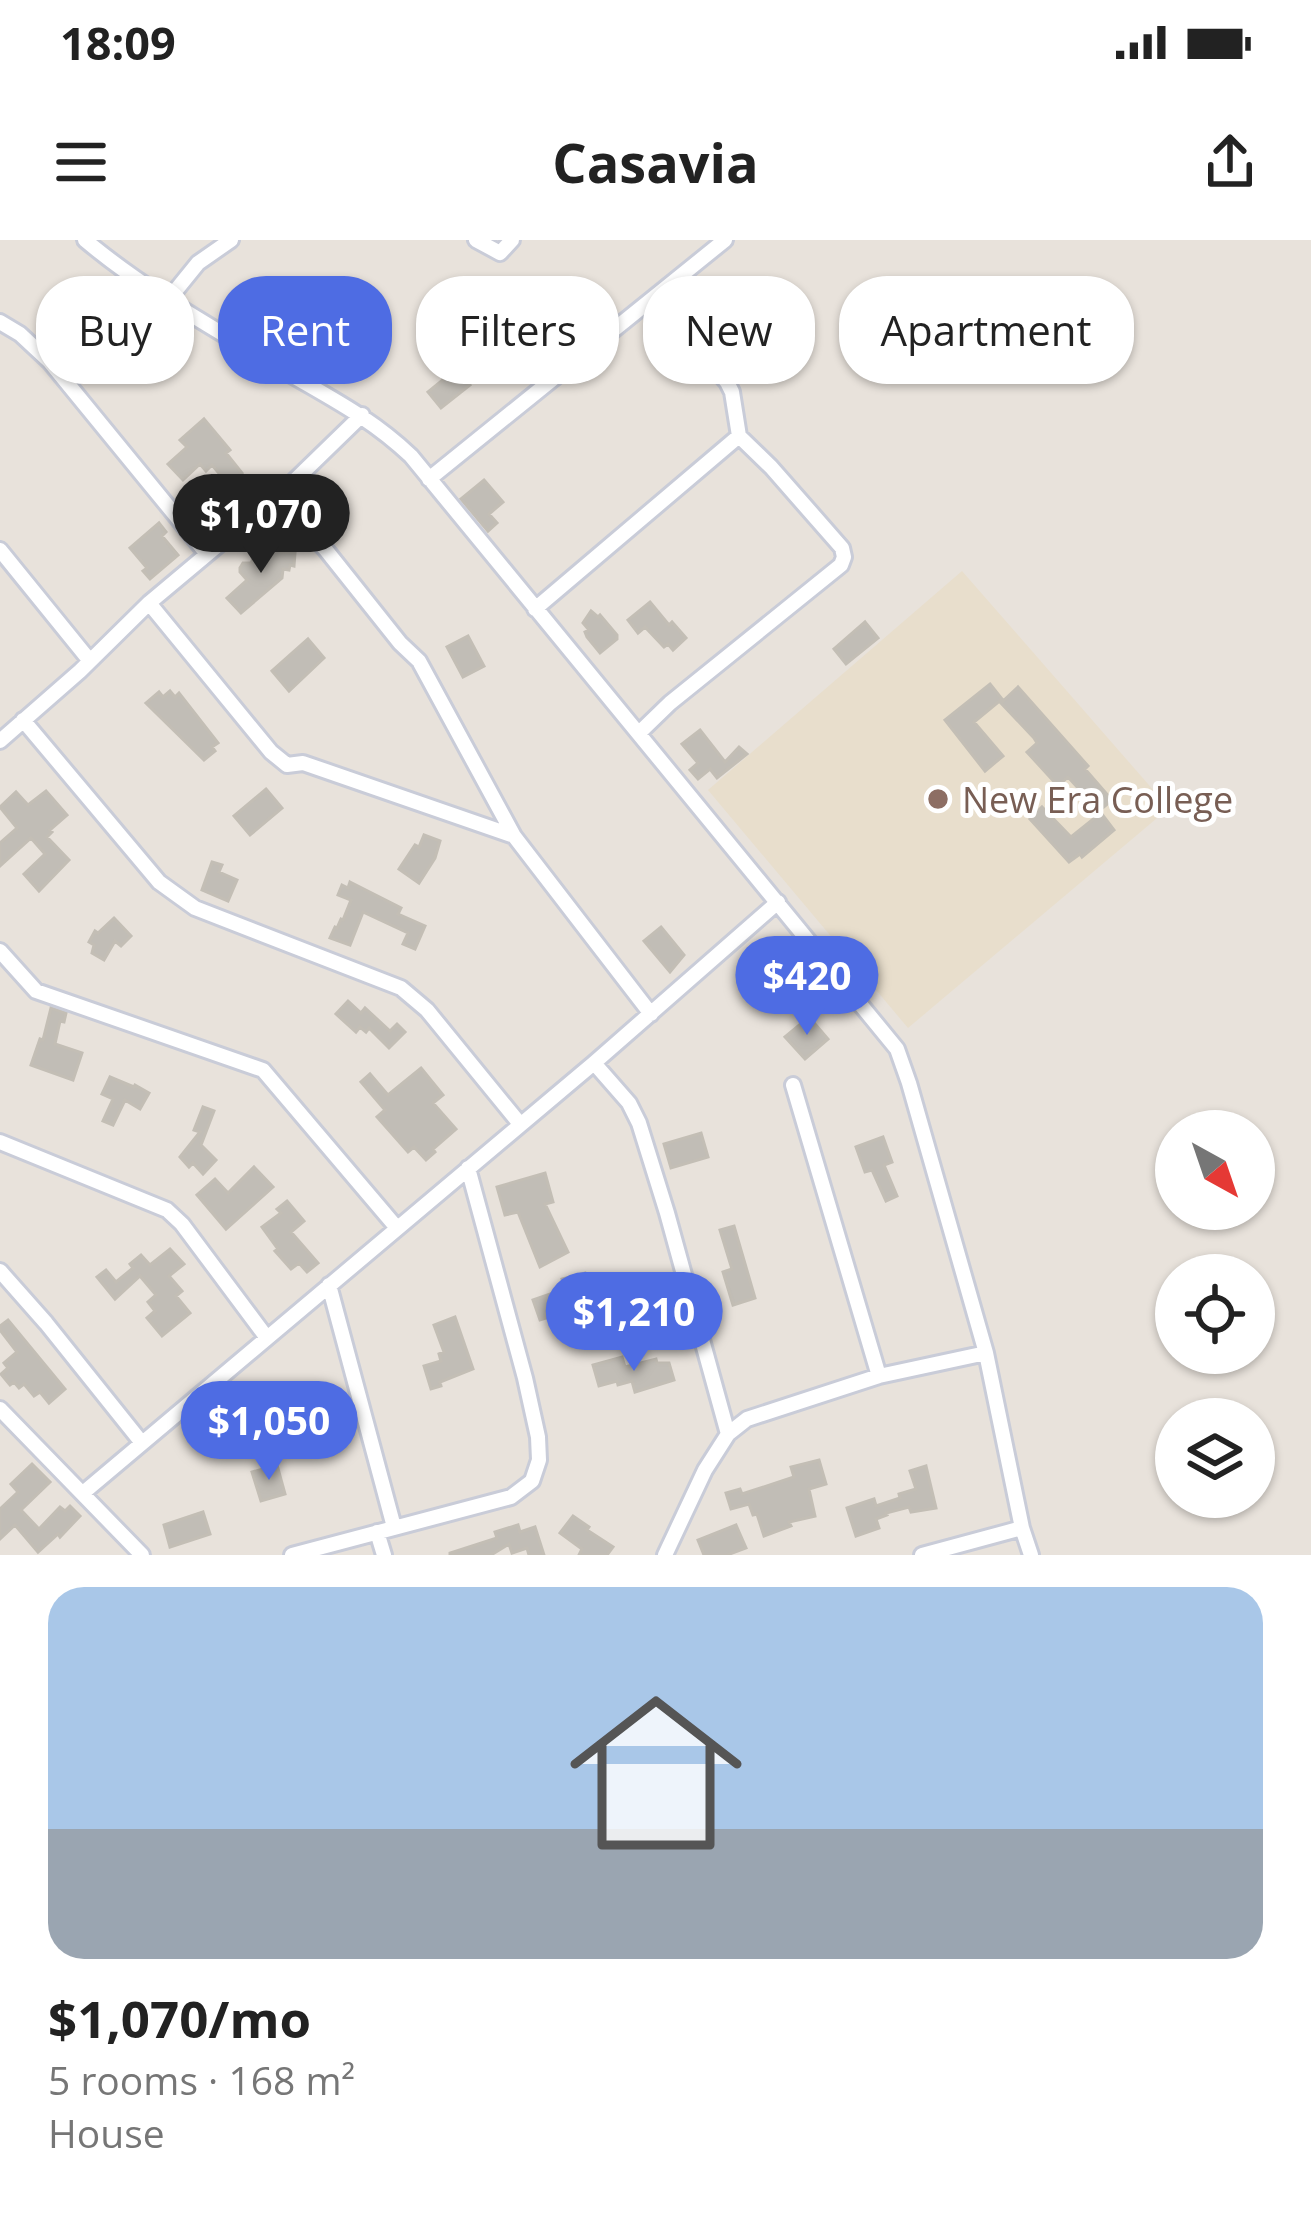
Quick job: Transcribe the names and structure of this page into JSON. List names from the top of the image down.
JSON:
{
  "places": ["New Era College"],
  "north": "bottom right",
  "page": {
    "status": "18:09",
    "header": "Casavia",
    "chip": [
      "Buy",
      "Rent",
      "Filters",
      "New",
      "Apartment"
    ],
    "price": [
      "$1,070",
      "$420",
      "$1,210",
      "$1,050"
    ],
    "list": [
      {
        "name": "$1,070/mo",
        "note": "5 rooms · 168 m² · House"
      }
    ]
  }
}
